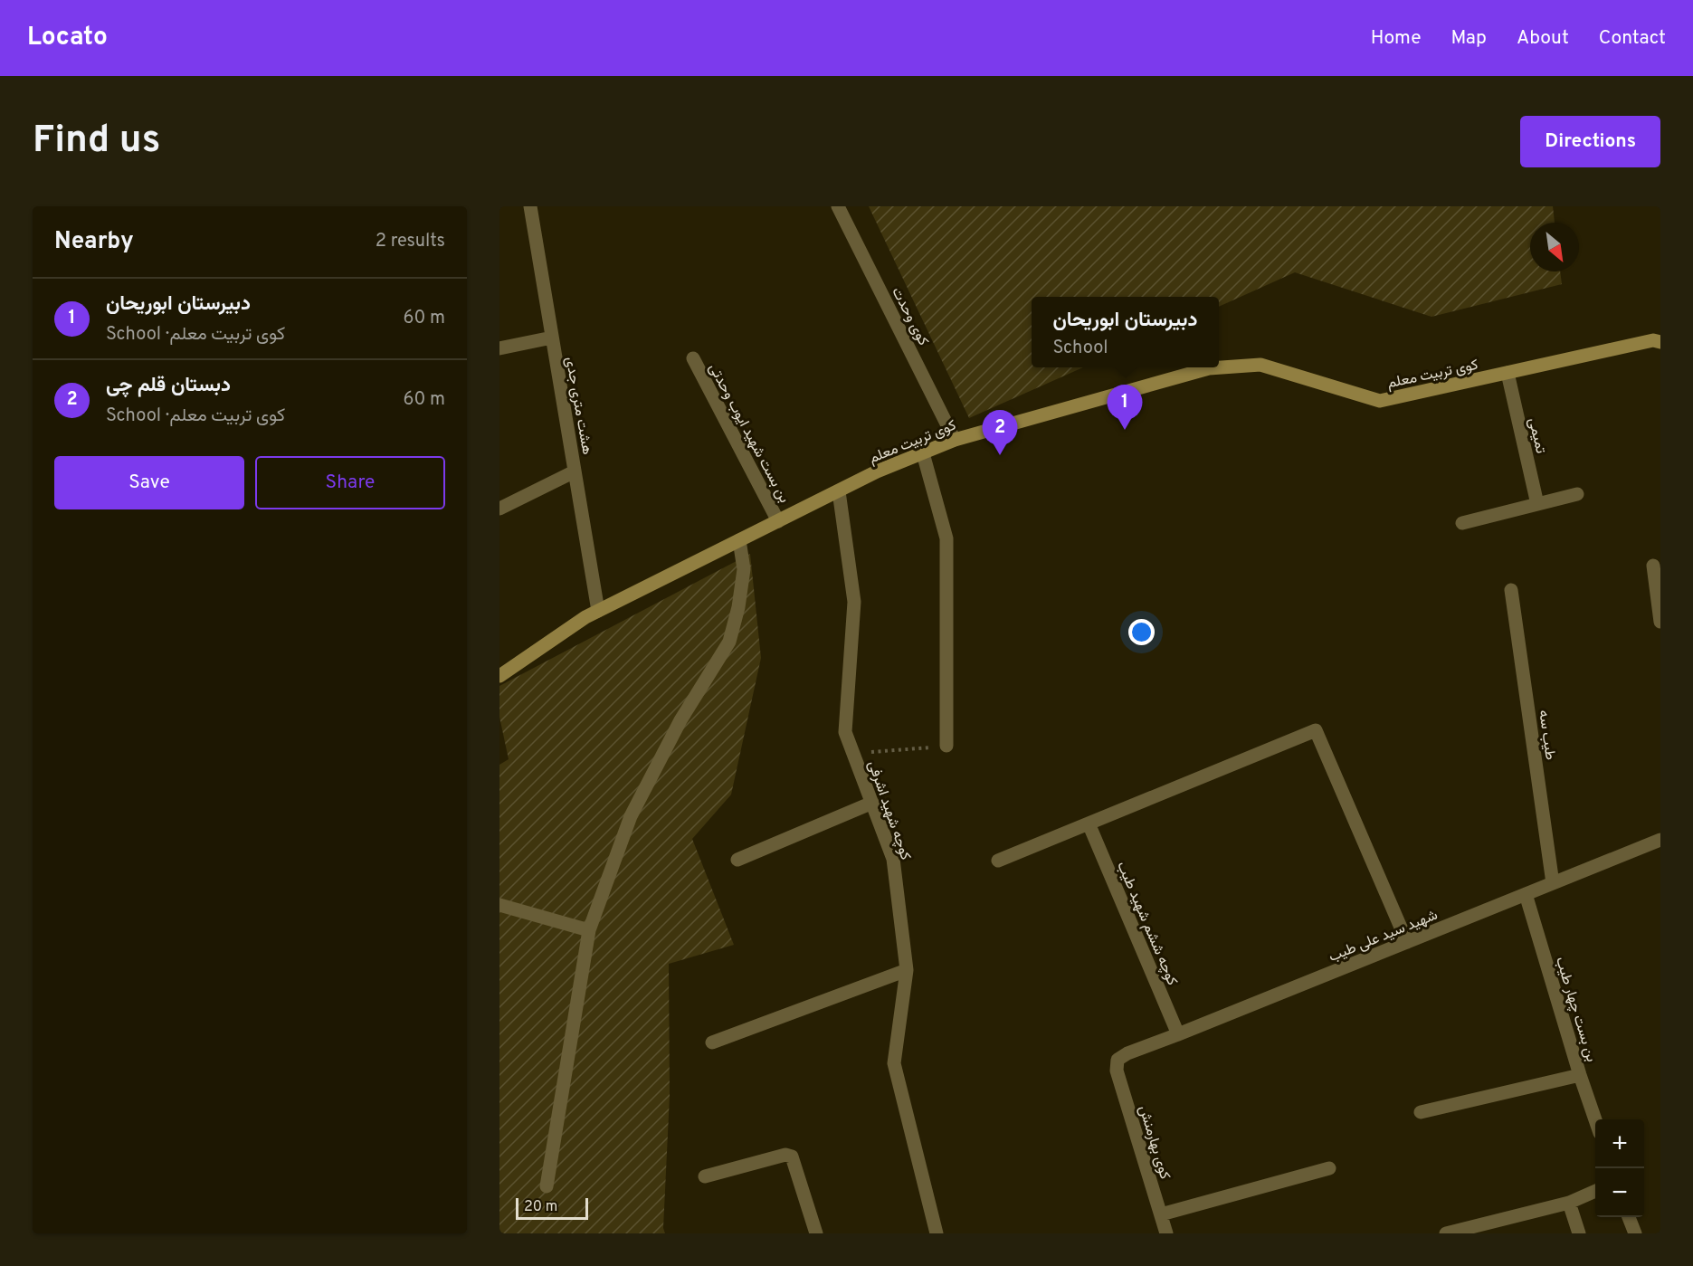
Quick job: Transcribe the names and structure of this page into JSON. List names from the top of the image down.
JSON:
{
  "streets": {
    "street": [
      "کوی وحدت",
      "کوی تربیت معلم",
      "هشت متری جدی",
      "بن بست شهید ایوب وحدتی",
      "تمیمی",
      "طیب سه",
      "کوچه شهید اشرفی",
      "کوچه ششم شهید طیب",
      "شهید سید علی طیب",
      "بن بست چهار طیب",
      "کوی بهارمنش"
    ]
  },
  "crossings": [
    ["کوی وحدت", "کوی تربیت معلم"],
    ["کوی تربیت معلم", "هشت متری جدی"],
    ["کوی تربیت معلم", "بن بست شهید ایوب وحدتی"],
    ["کوی تربیت معلم", "تمیمی"],
    ["کوی تربیت معلم", "کوچه شهید اشرفی"],
    ["طیب سه", "شهید سید علی طیب"],
    ["کوچه ششم شهید طیب", "شهید سید علی طیب"],
    ["شهید سید علی طیب", "بن بست چهار طیب"],
    ["شهید سید علی طیب", "کوی بهارمنش"]
  ],
  "scale_bar": "20 m",
  "north": "bottom right",
  "page": {
    "header": "Locato",
    "nav": [
      "Home",
      "Map",
      "About",
      "Contact"
    ],
    "buttons": [
      "Directions",
      ["Save", "Share"]
    ],
    "title": "Find us",
    "heading": ["Nearby", "2 results"],
    "list": [
      {
        "mark": "1",
        "name": "دبیرستان ابوریحان",
        "note": "School · کوی تربیت معلم",
        "value": "60 m"
      },
      {
        "mark": "2",
        "name": "دبستان قلم چی",
        "note": "School · کوی تربیت معلم",
        "value": "60 m"
      }
    ],
    "popup": ["دبیرستان ابوریحان", "School"],
    "pins": ["1", "2"],
    "map_buttons": ["+", "−"],
    "scale": "20 m"
  }
}
